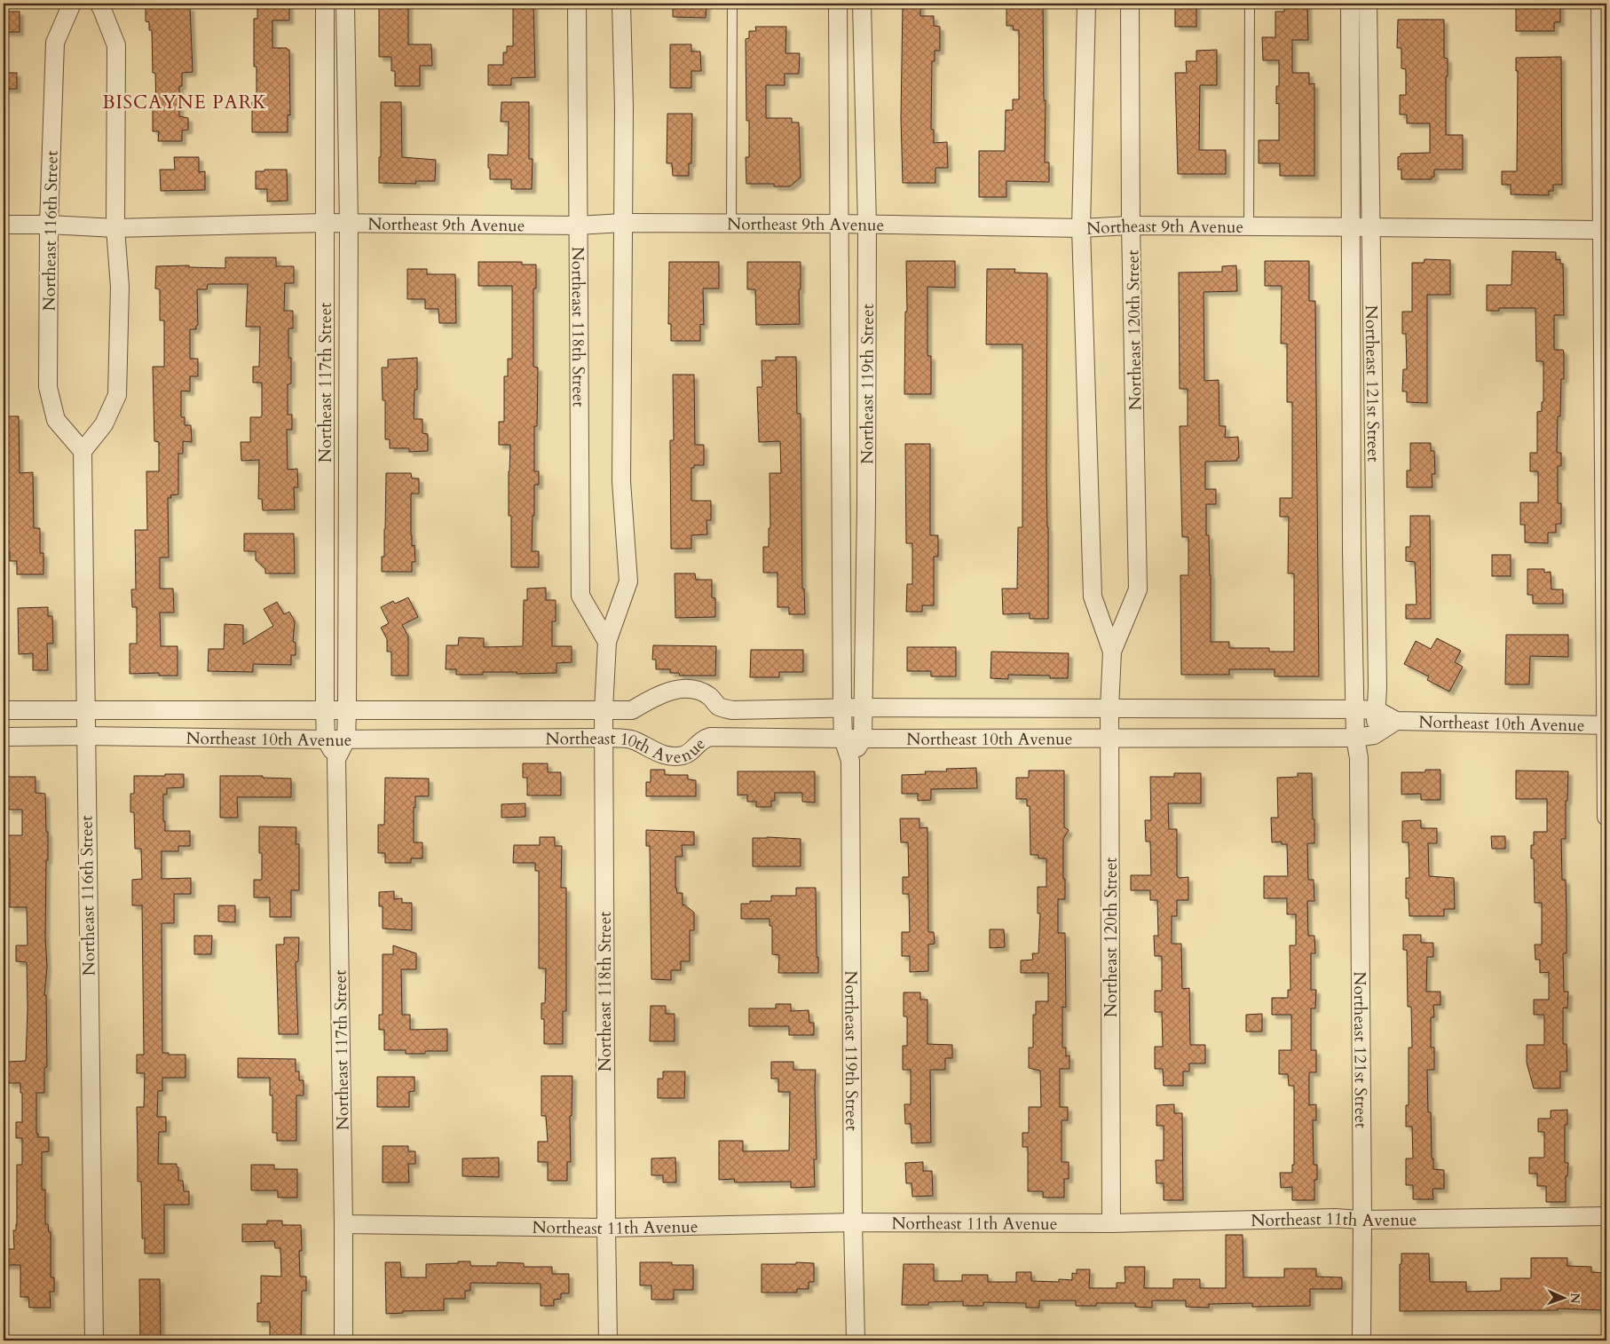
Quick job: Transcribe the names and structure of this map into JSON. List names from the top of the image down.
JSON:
{
  "streets": {
    "street": [
      "Northeast 9th Avenue",
      "Northeast 116th Street",
      "Northeast 118th Street",
      "Northeast 120th Street",
      "Northeast 117th Street",
      "Northeast 121st Street",
      "Northeast 119th Street",
      "Northeast 10th Avenue",
      "Northeast 11th Avenue"
    ]
  },
  "crossings": [
    ["Northeast 9th Avenue", "Northeast 116th Street"],
    ["Northeast 9th Avenue", "Northeast 118th Street"],
    ["Northeast 9th Avenue", "Northeast 120th Street"],
    ["Northeast 9th Avenue", "Northeast 117th Street"],
    ["Northeast 9th Avenue", "Northeast 121st Street"],
    ["Northeast 9th Avenue", "Northeast 119th Street"],
    ["Northeast 116th Street", "Northeast 10th Avenue"],
    ["Northeast 118th Street", "Northeast 10th Avenue"],
    ["Northeast 118th Street", "Northeast 11th Avenue"],
    ["Northeast 120th Street", "Northeast 10th Avenue"],
    ["Northeast 120th Street", "Northeast 11th Avenue"],
    ["Northeast 117th Street", "Northeast 10th Avenue"],
    ["Northeast 117th Street", "Northeast 11th Avenue"],
    ["Northeast 121st Street", "Northeast 10th Avenue"],
    ["Northeast 121st Street", "Northeast 11th Avenue"],
    ["Northeast 119th Street", "Northeast 10th Avenue"],
    ["Northeast 119th Street", "Northeast 11th Avenue"]
  ],
  "districts": ["BISCAYNE PARK"],
  "north": "right"
}
